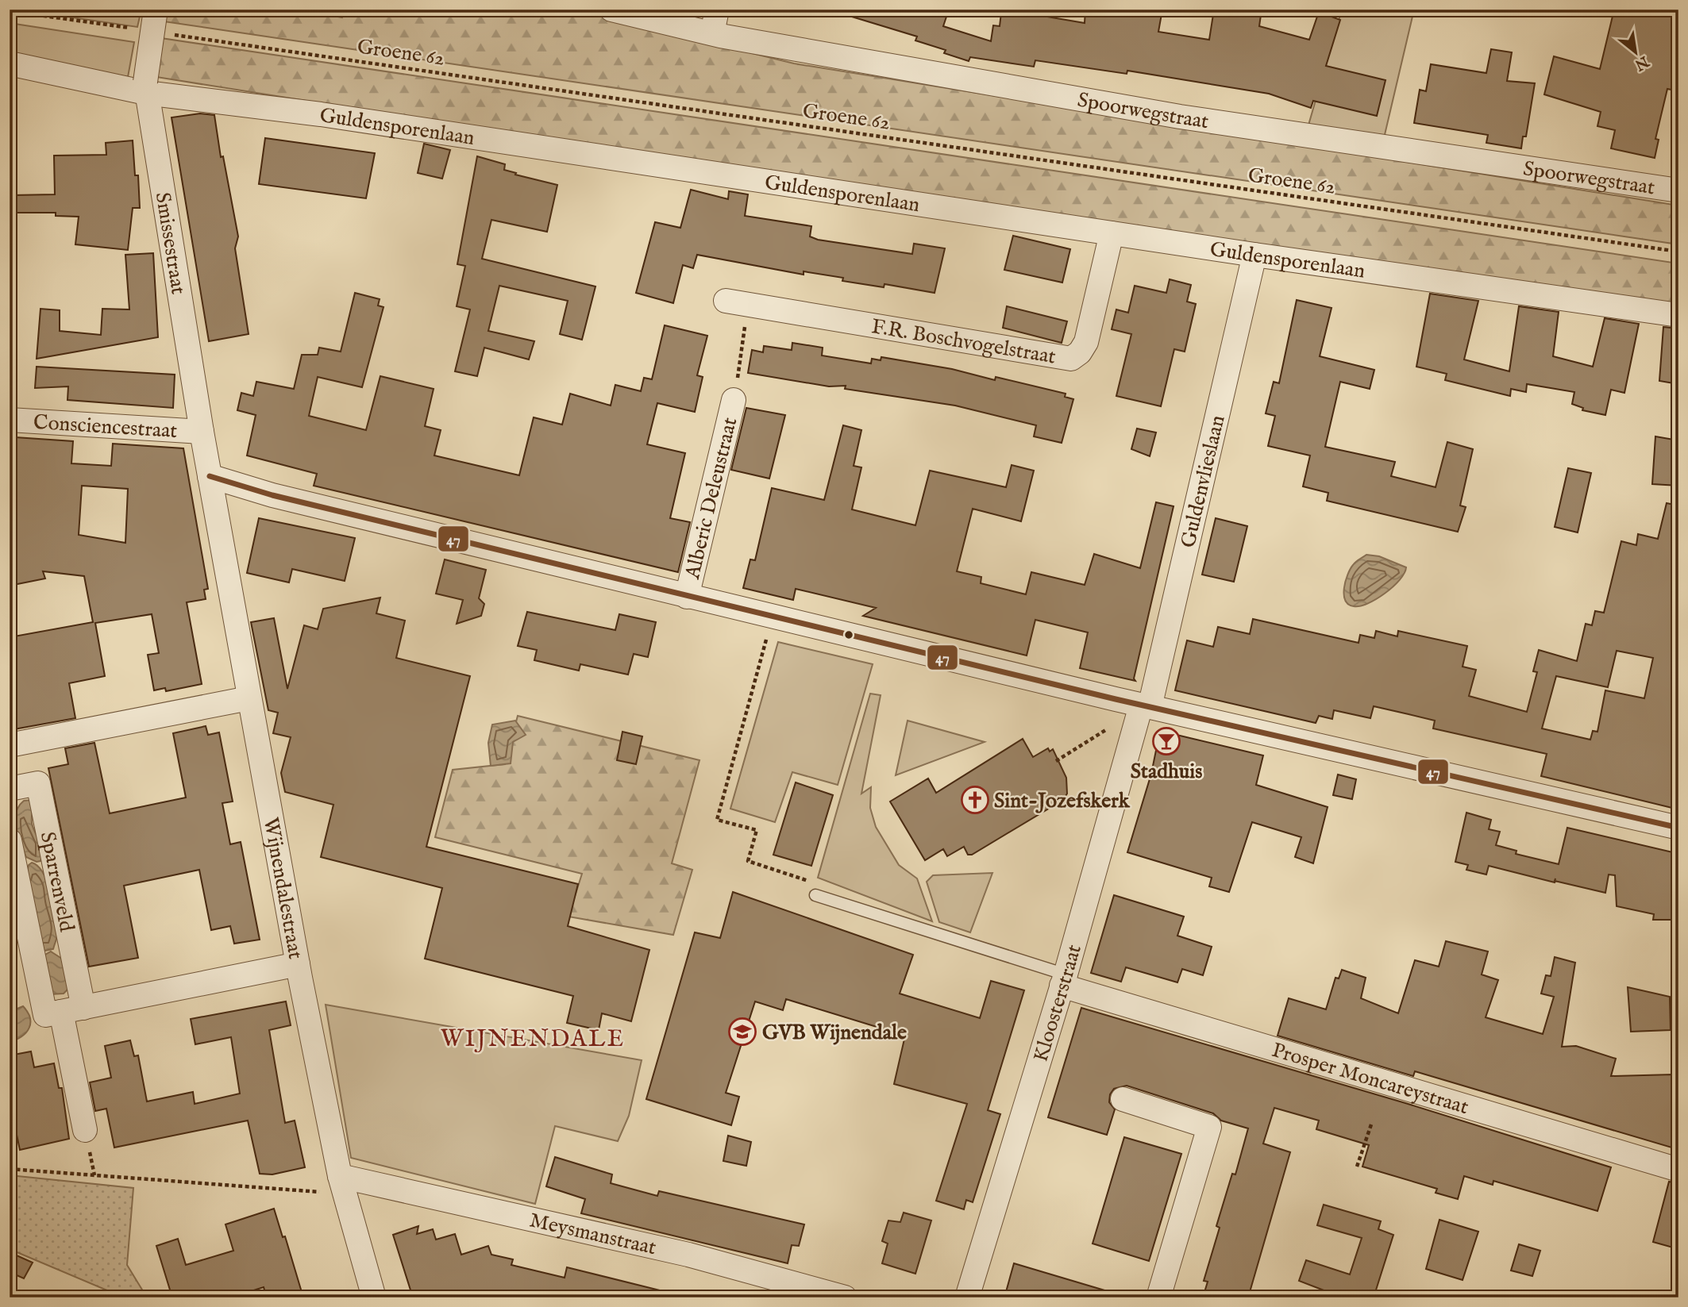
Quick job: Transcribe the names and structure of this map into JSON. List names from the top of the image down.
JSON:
{
  "streets": {
    "street": [
      "Spoorwegstraat",
      "Guldensporenlaan",
      "Smissestraat",
      "F.R. Boschvogelstraat",
      "Consciencestraat",
      "Guldenvlieslaan",
      "Alberic Deleustraat",
      "Sparrenveld",
      "Wijnendalestraat",
      "Kloosterstraat",
      "Prosper Moncareystraat",
      "Meysmanstraat"
    ],
    "path": ["Groene 62"]
  },
  "crossings": [
    ["Guldensporenlaan", "Smissestraat"],
    ["Guldensporenlaan", "F.R. Boschvogelstraat"],
    ["Guldensporenlaan", "Guldenvlieslaan"],
    ["Smissestraat", "Consciencestraat"],
    ["Smissestraat", "Alberic Deleustraat"],
    ["Smissestraat", "Wijnendalestraat"],
    ["Guldenvlieslaan", "Alberic Deleustraat"],
    ["Guldenvlieslaan", "Kloosterstraat"],
    ["Alberic Deleustraat", "Wijnendalestraat"],
    ["Alberic Deleustraat", "Kloosterstraat"],
    ["Wijnendalestraat", "Meysmanstraat"],
    ["Kloosterstraat", "Prosper Moncareystraat"]
  ],
  "districts": ["WIJNENDALE"],
  "places": {
    "bar": ["Stadhuis"],
    "church": ["Sint-Jozefskerk"],
    "school or university": ["GVB Wijnendale"]
  },
  "lines": ["transit line 47"],
  "north": "bottom right"
}
